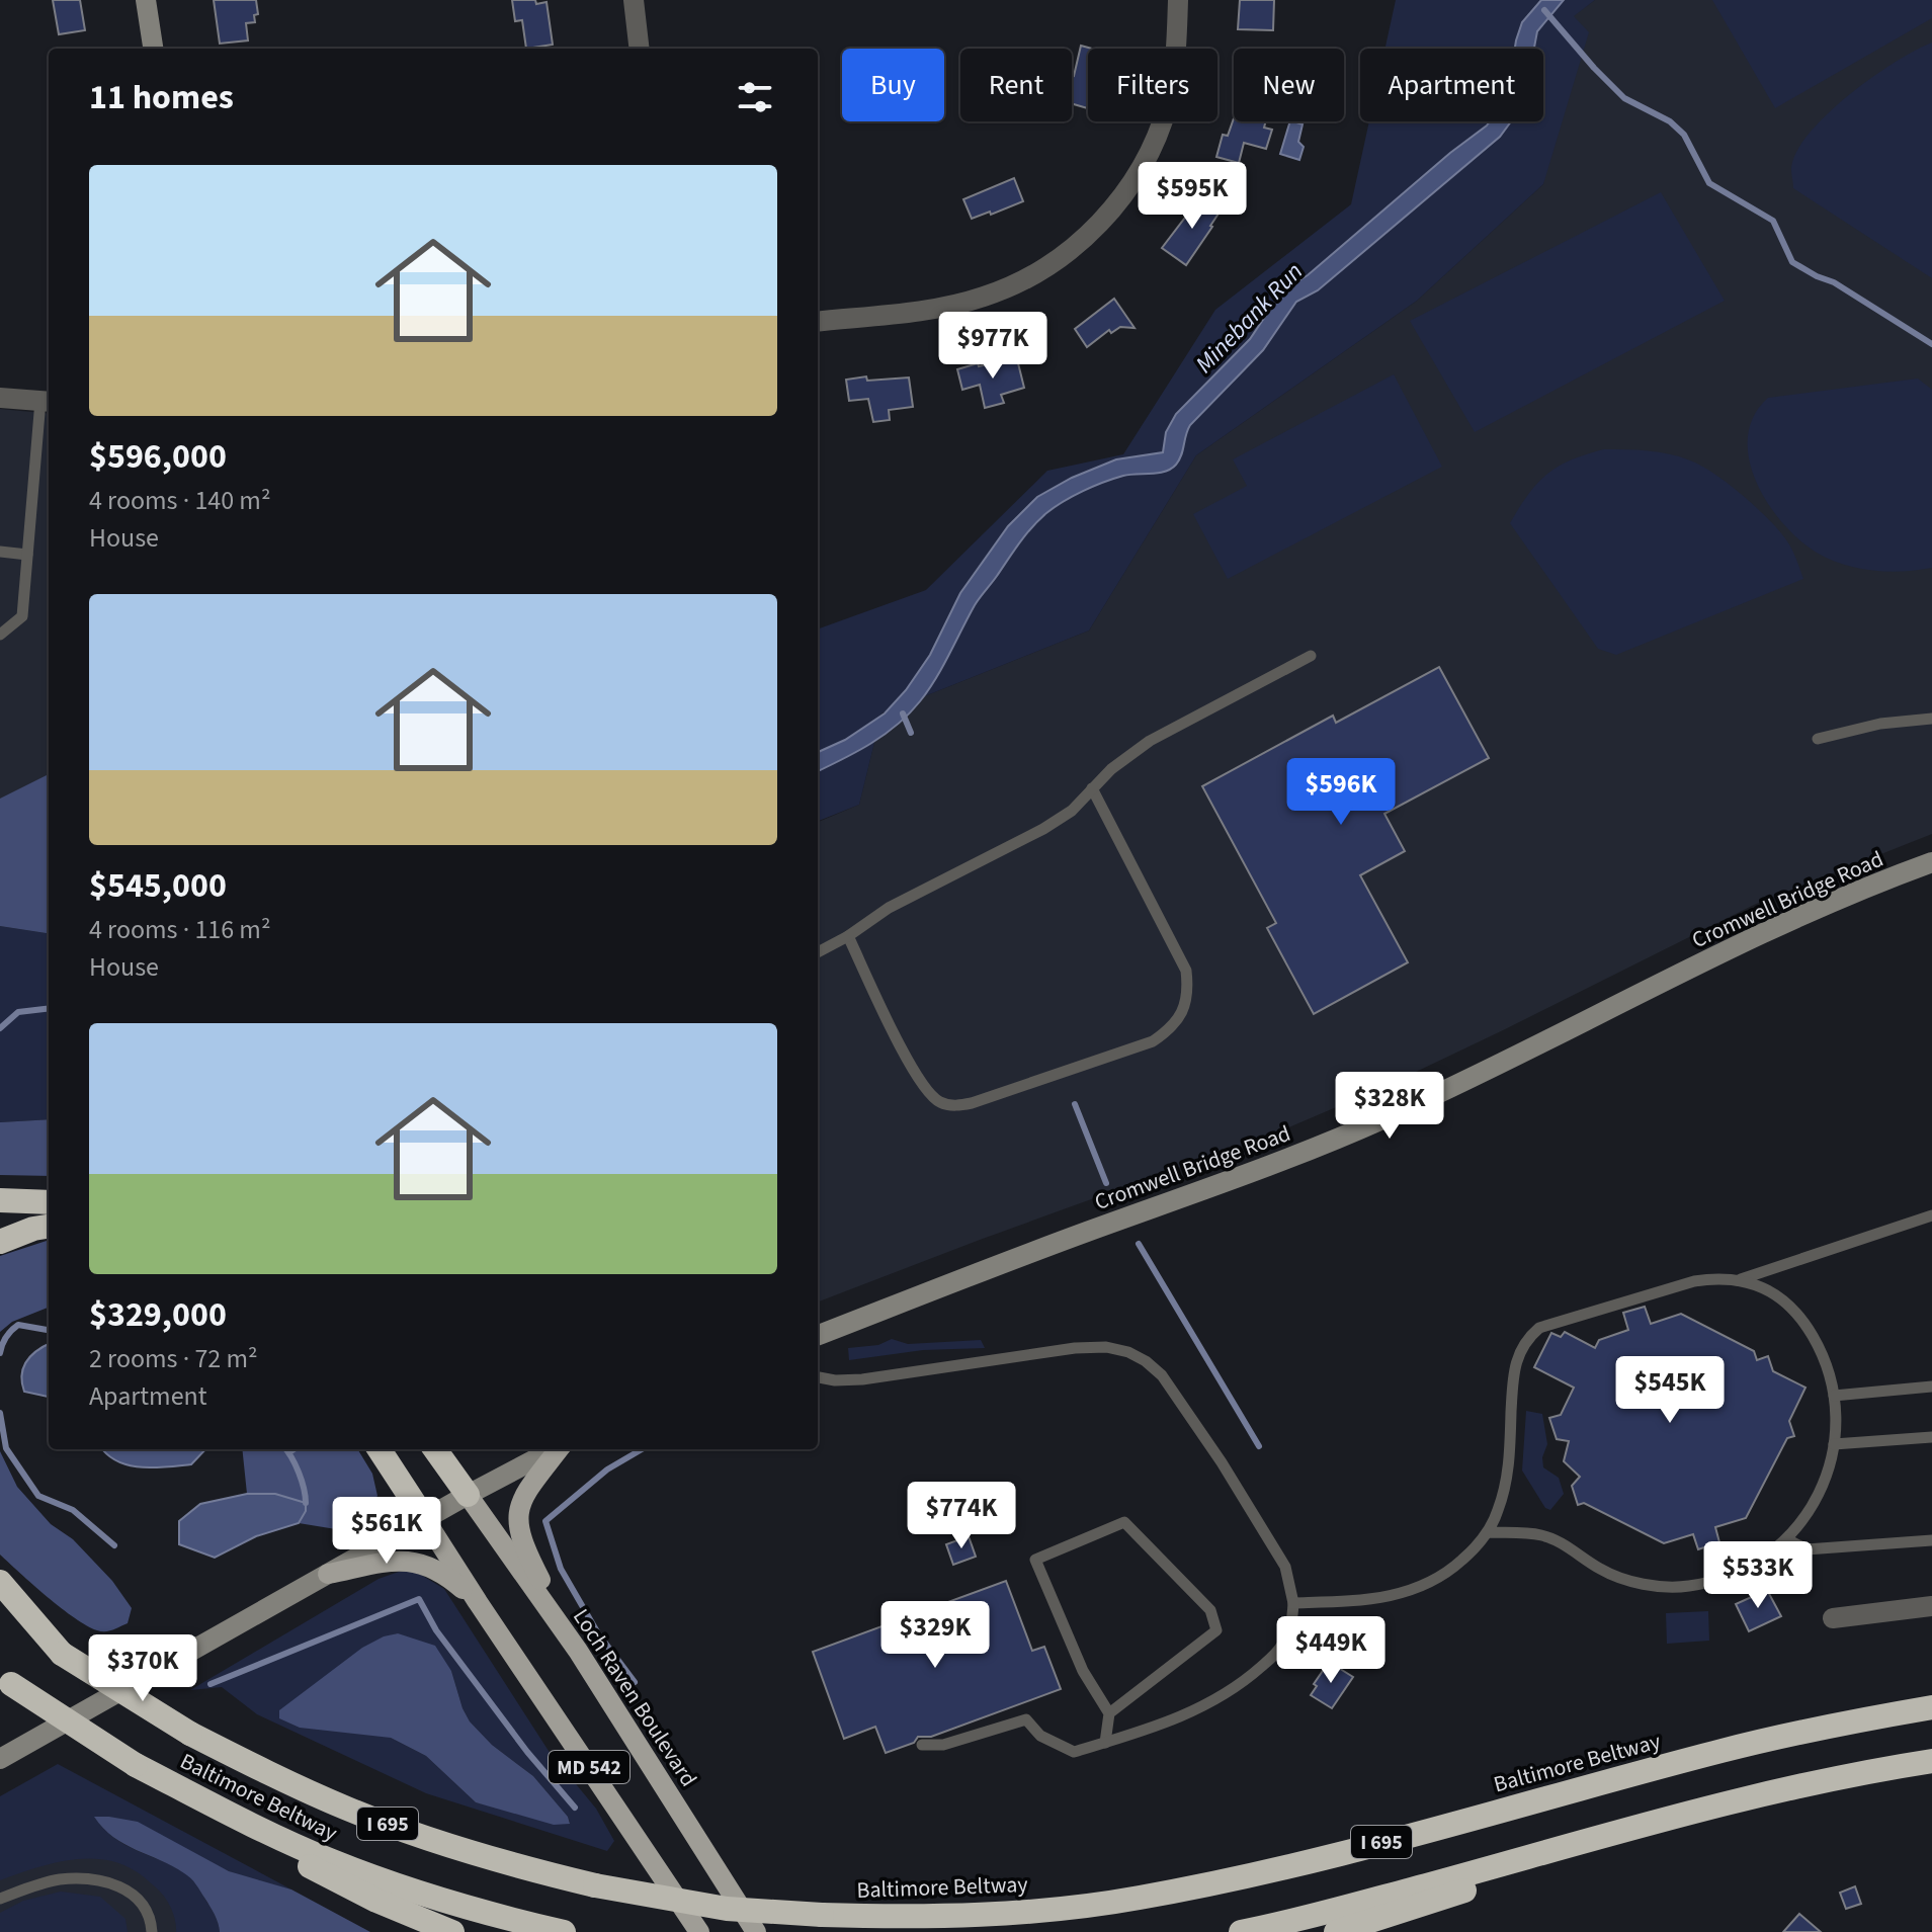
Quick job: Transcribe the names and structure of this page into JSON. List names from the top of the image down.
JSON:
{
  "streets": {
    "highway": ["Baltimore Beltway", "I 695"],
    "main road": ["Cromwell Bridge Road", "Loch Raven Boulevard", "MD 542"]
  },
  "water": ["Minebank Run"],
  "page": {
    "chip": [
      "Buy",
      "Rent",
      "Filters",
      "New",
      "Apartment"
    ],
    "heading": "11 homes",
    "list": [
      {
        "name": "$596,000",
        "note": "4 rooms · 140 m² · House"
      },
      {
        "name": "$545,000",
        "note": "4 rooms · 116 m² · House"
      },
      {
        "name": "$329,000",
        "note": "2 rooms · 72 m² · Apartment"
      }
    ],
    "price": [
      "$595K",
      "$977K",
      "$596K",
      "$328K",
      "$545K",
      "$774K",
      "$561K",
      "$533K",
      "$329K",
      "$449K",
      "$370K"
    ]
  }
}
